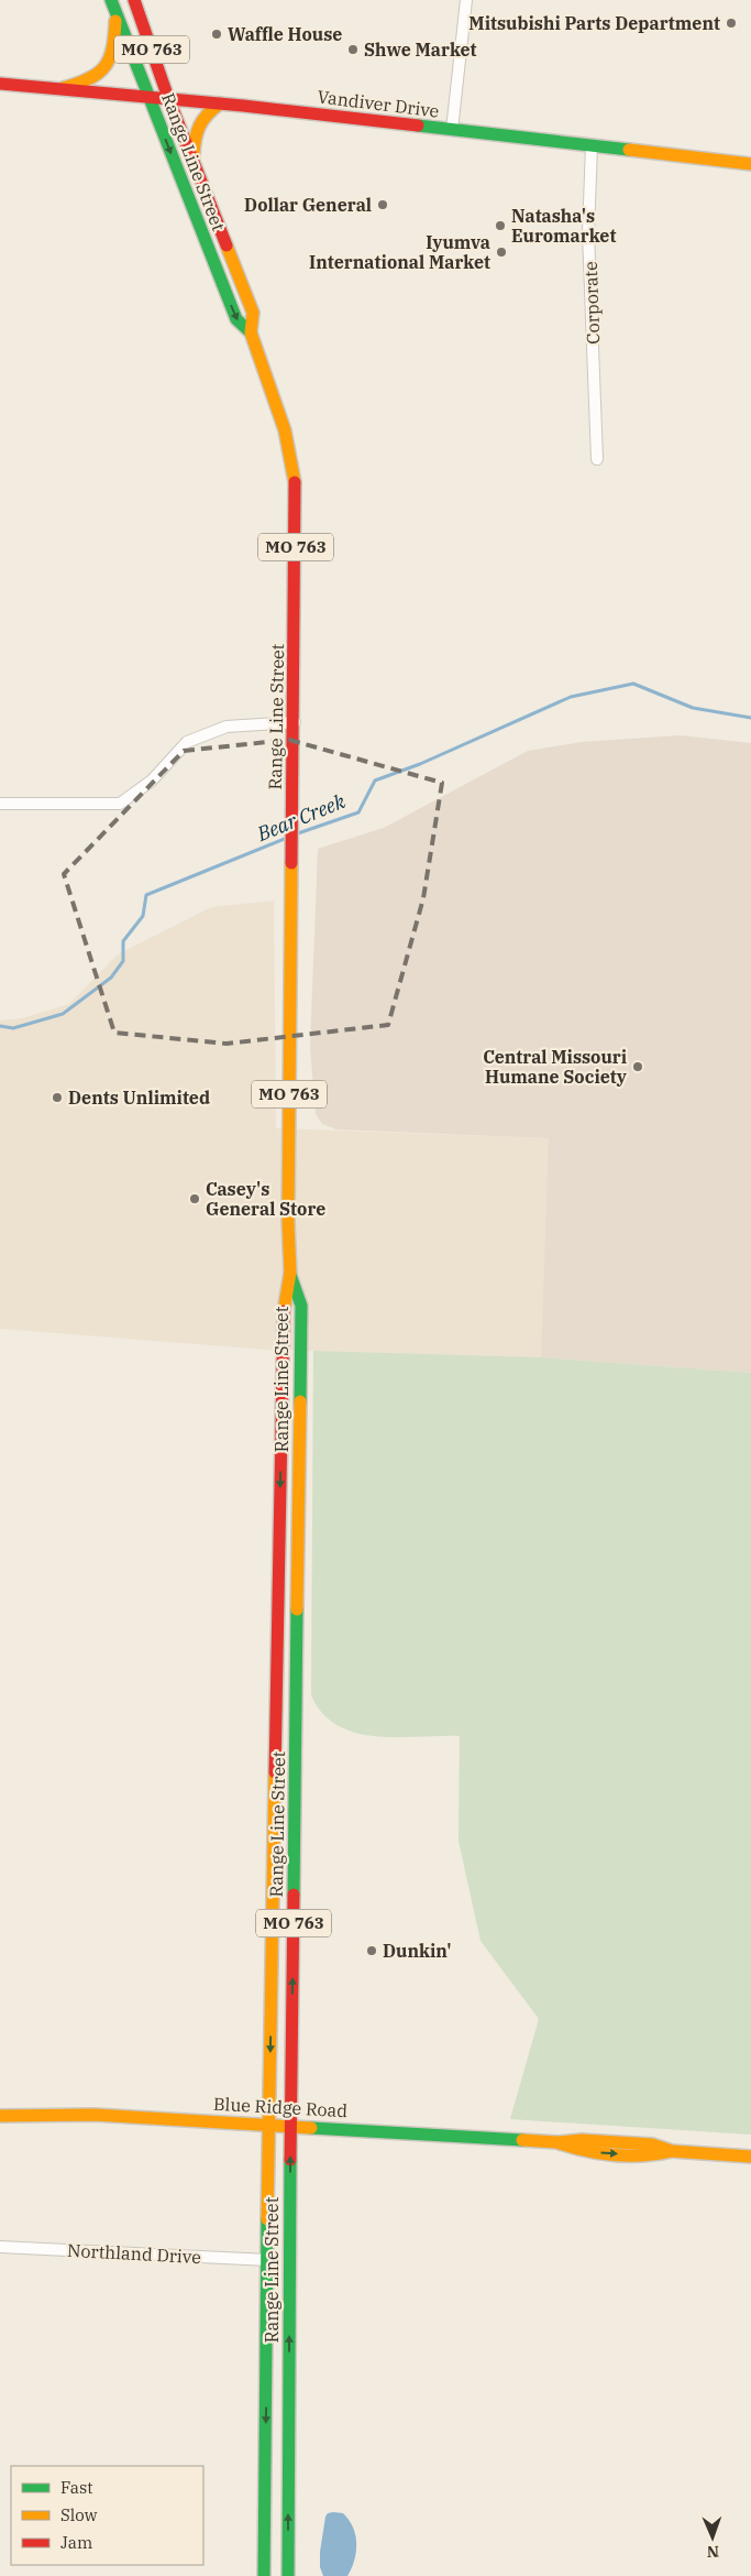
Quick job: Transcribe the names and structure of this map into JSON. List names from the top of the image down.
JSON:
{
  "streets": {
    "main road": [
      "MO 763",
      "Vandiver Drive",
      "Range Line Street",
      "Blue Ridge Road"
    ],
    "street": ["Corporate", "Northland Drive"]
  },
  "crossings": [
    ["Vandiver Drive", "Range Line Street"],
    ["Vandiver Drive", "Corporate"],
    ["Range Line Street", "Blue Ridge Road"],
    ["Range Line Street", "Northland Drive"]
  ],
  "water": ["Bear Creek"],
  "places": [
    "Mitsubishi Parts Department",
    "Waffle House",
    "Shwe Market",
    "Dollar General",
    "Natasha's Euromarket",
    "Iyumva International Market",
    "Central Missouri Humane Society",
    "Dents Unlimited",
    "Casey's General Store",
    "Dunkin'"
  ],
  "legend": ["Fast", "Slow", "Jam"],
  "north": "bottom"
}
